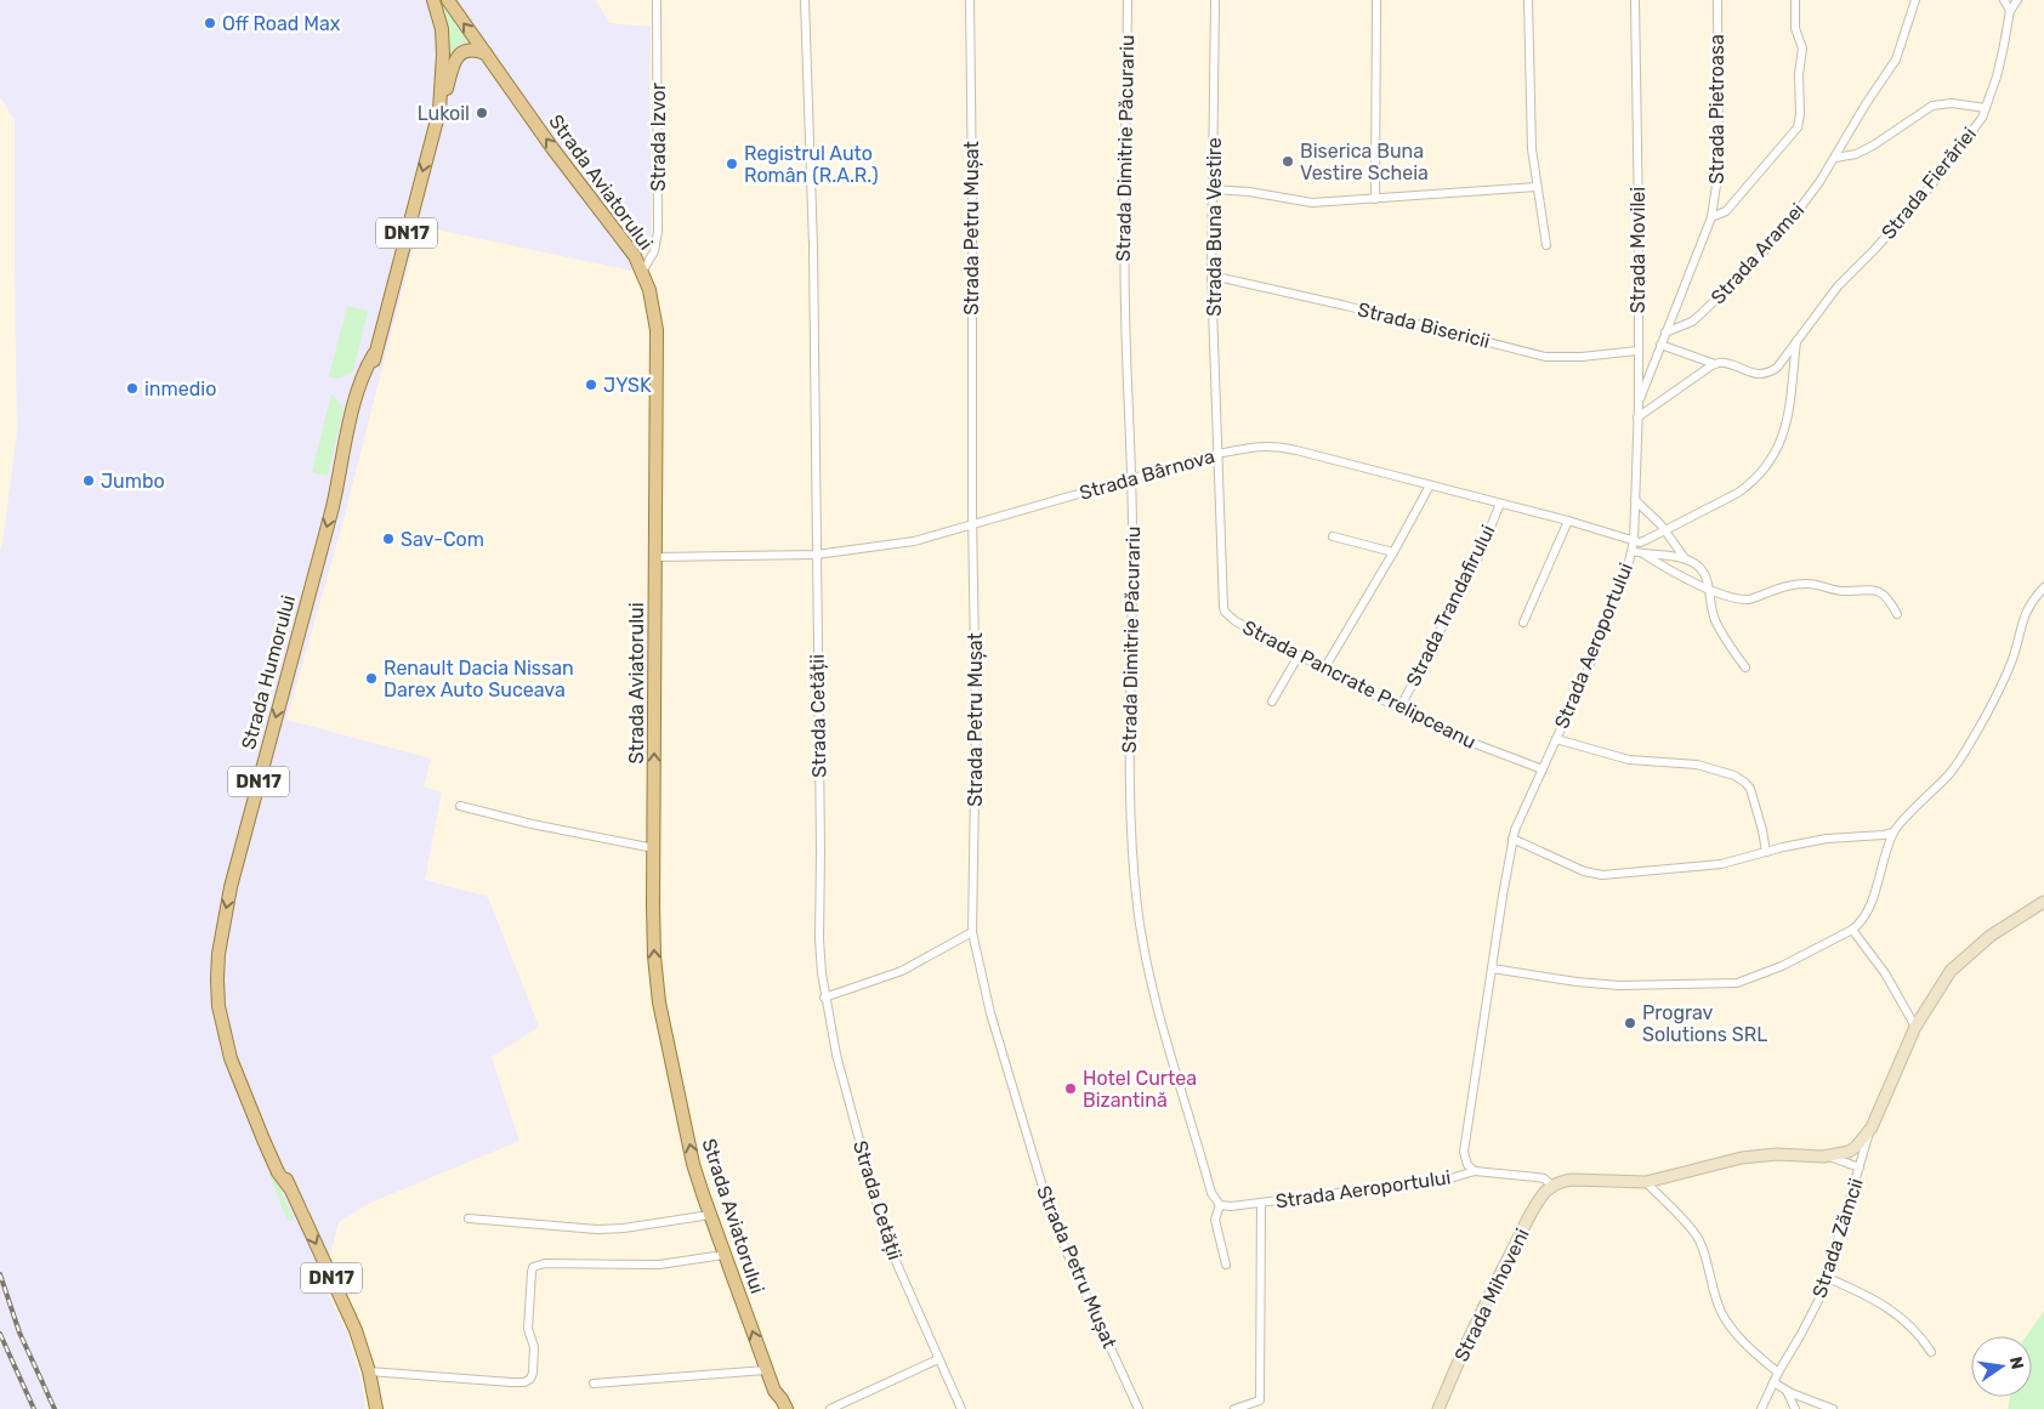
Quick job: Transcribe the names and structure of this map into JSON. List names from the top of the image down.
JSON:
{
  "streets": {
    "main road": [
      "Strada Aviatorului",
      "DN17",
      "Strada Humorului",
      "Strada Zămcii",
      "Strada Mihoveni"
    ],
    "street": [
      "Strada Pietroasa",
      "Strada Izvor",
      "Strada Dimitrie Păcurariu",
      "Strada Fierăriei",
      "Strada Buna Vestire",
      "Strada Petru Mușat",
      "Strada Movilei",
      "Strada Aramei",
      "Strada Bisericii",
      "Strada Bârnova",
      "Strada Trandafirului",
      "Strada Aeroportului",
      "Strada Pancrate Prelipceanu",
      "Strada Cetății"
    ]
  },
  "crossings": [
    ["Strada Pietroasa", "Strada Movilei"],
    ["Strada Pietroasa", "Strada Aramei"],
    ["Strada Izvor", "Strada Aviatorului"],
    ["Strada Dimitrie Păcurariu", "Strada Bârnova"],
    ["Strada Dimitrie Păcurariu", "Strada Aeroportului"],
    ["Strada Aviatorului", "Strada Bârnova"],
    ["Strada Buna Vestire", "Strada Bisericii"],
    ["Strada Buna Vestire", "Strada Bârnova"],
    ["Strada Buna Vestire", "Strada Pancrate Prelipceanu"],
    ["Strada Petru Mușat", "Strada Bârnova"],
    ["Strada Movilei", "Strada Bisericii"],
    ["Strada Movilei", "Strada Aeroportului"],
    ["Strada Bârnova", "Strada Trandafirului"],
    ["Strada Bârnova", "Strada Aeroportului"],
    ["Strada Bârnova", "Strada Pancrate Prelipceanu"],
    ["Strada Bârnova", "Strada Cetății"],
    ["Strada Trandafirului", "Strada Pancrate Prelipceanu"],
    ["Strada Aeroportului", "Strada Pancrate Prelipceanu"],
    ["Strada Zămcii", "Strada Mihoveni"]
  ],
  "one_way": ["Strada Aviatorului", "Strada Humorului"],
  "places": [
    "Off Road Max",
    "Lukoil",
    "Biserica Buna Vestire Scheia",
    "Registrul Auto Român (R.A.R.)",
    "JYSK",
    "inmedio",
    "Jumbo",
    "Sav-Com",
    "Renault Dacia Nissan Darex Auto Suceava",
    "Prograv Solutions SRL",
    "Hotel Curtea Bizantină"
  ],
  "north": "right"
}
